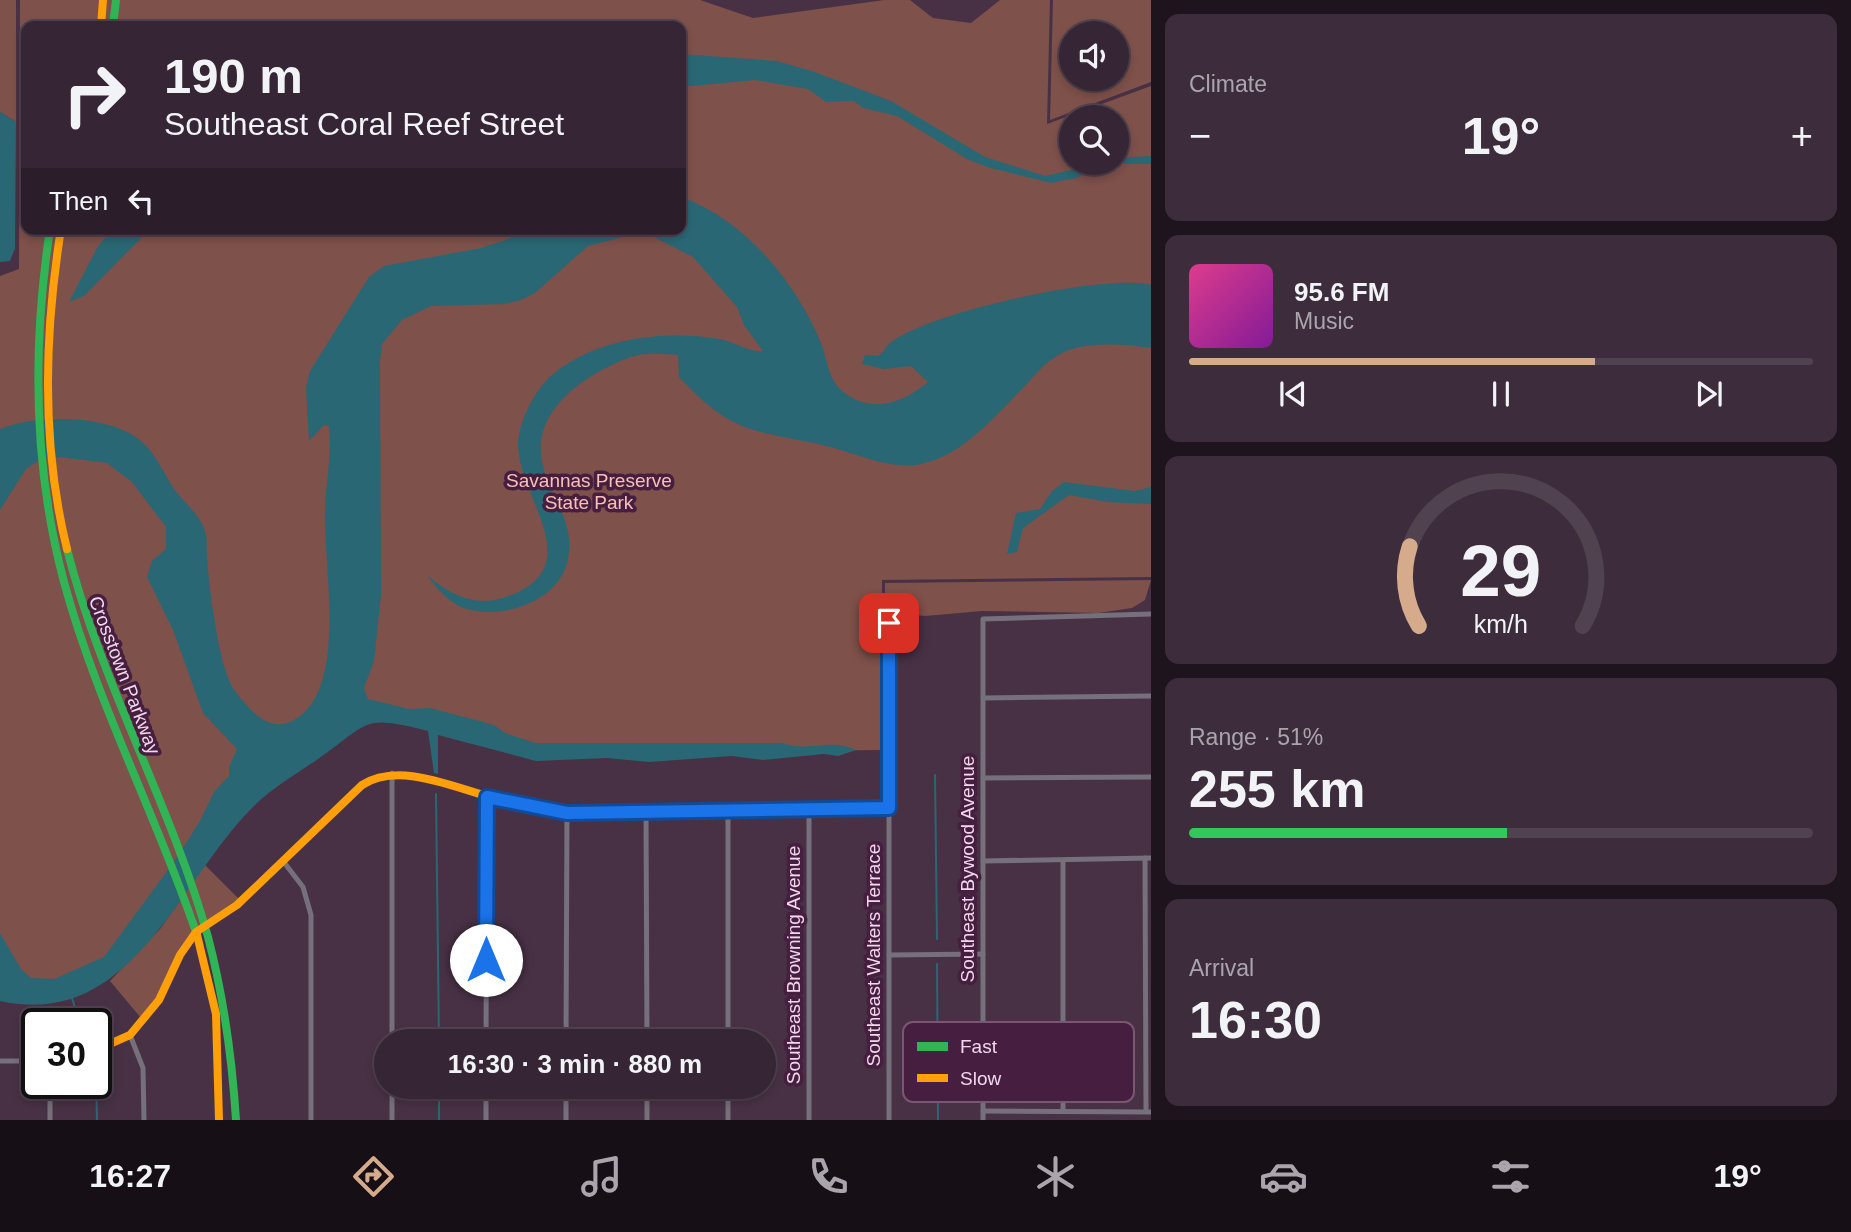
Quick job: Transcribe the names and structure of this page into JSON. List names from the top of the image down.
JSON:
{
  "streets": {
    "main road": ["Crosstown Parkway"],
    "street": ["Southeast Bywood Avenue", "Southeast Walters Terrace", "Southeast Browning Avenue"]
  },
  "parks": ["Savannas Preserve State Park"],
  "legend": ["Fast", "Slow"],
  "page": {
    "tile": [
      "Climate",
      ["Range · 51%", "255 km"],
      ["Arrival", "16:30"]
    ],
    "turn": ["190 m", "Southeast Coral Reef Street"],
    "heat": ["−", "19°", "+"],
    "then": "Then",
    "song": ["95.6 FM", "Music"],
    "limit": "30",
    "trip": "16:30 · 3 min · 880 m",
    "tabs": ["16:27", "19°"],
    "gauge": ["29", "km/h"]
  }
}
